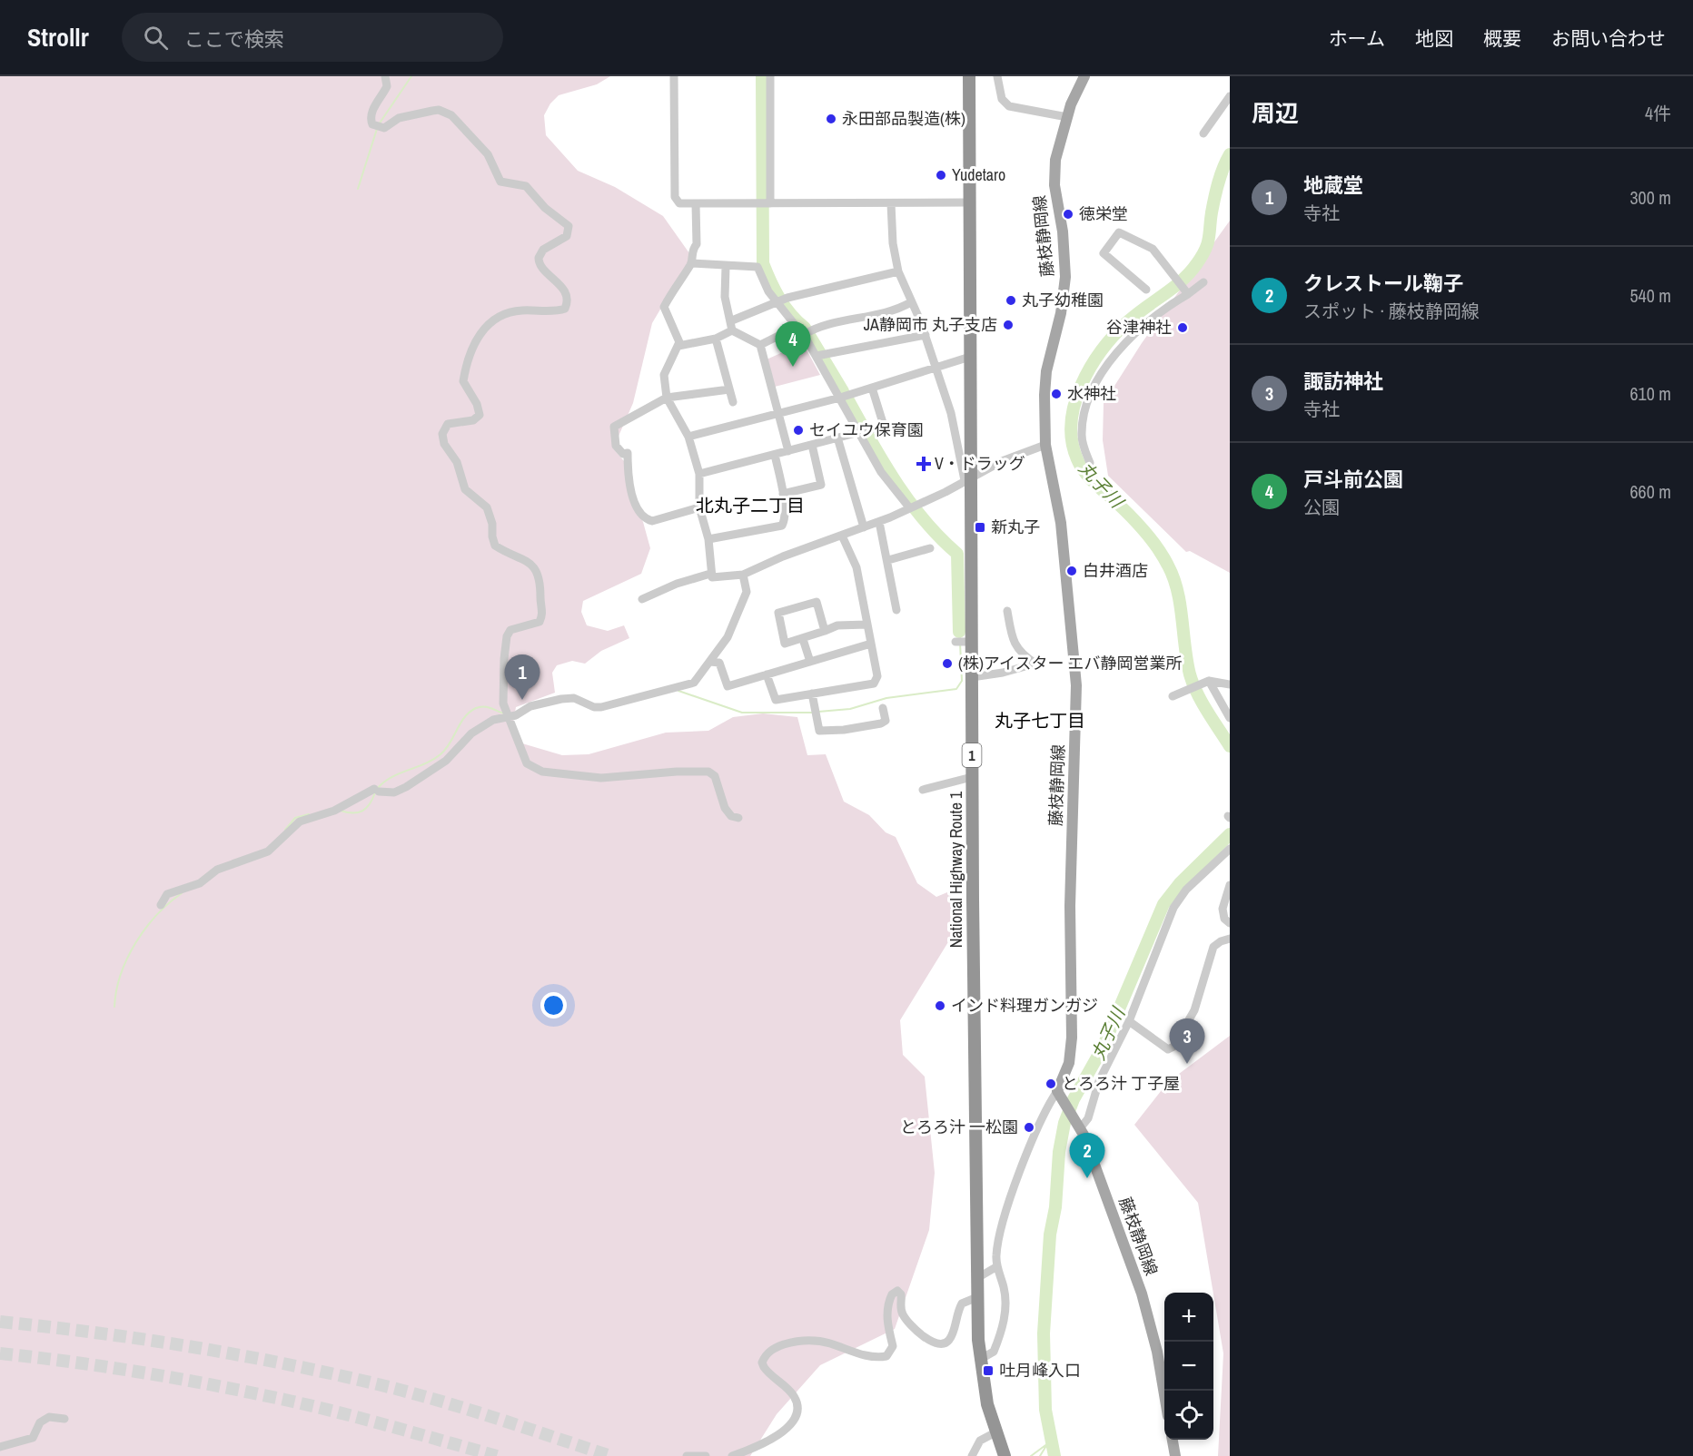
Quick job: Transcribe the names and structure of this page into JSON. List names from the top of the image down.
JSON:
{
  "streets": {
    "highway": ["1", "National Highway Route 1"],
    "main road": ["藤枝静岡線"]
  },
  "districts": ["北丸子二丁目", "丸子七丁目"],
  "water": ["丸子川"],
  "places": {
    "other": [
      "永田部品製造(株)",
      "Yudetaro",
      "徳栄堂",
      "丸子幼稚園",
      "JA静岡市 丸子支店",
      "谷津神社",
      "水神社",
      "セイユウ保育園",
      "白井酒店",
      "(株)アイスター エバ静岡営業所",
      "インド料理ガンガジ",
      "とろろ汁 丁子屋",
      "とろろ汁 一松園"
    ],
    "health": ["V・ドラッグ"],
    "transit": ["新丸子", "吐月峰入口"]
  },
  "page": {
    "header": "Strollr",
    "search": "ここで検索",
    "nav": [
      "ホーム",
      "地図",
      "概要",
      "お問い合わせ"
    ],
    "heading": ["周辺", "4件"],
    "list": [
      {
        "mark": "1",
        "name": "地蔵堂",
        "note": "寺社",
        "value": "300 m"
      },
      {
        "mark": "2",
        "name": "クレストール鞠子",
        "note": "スポット · 藤枝静岡線",
        "value": "540 m"
      },
      {
        "mark": "3",
        "name": "諏訪神社",
        "note": "寺社",
        "value": "610 m"
      },
      {
        "mark": "4",
        "name": "戸斗前公園",
        "note": "公園",
        "value": "660 m"
      }
    ],
    "pins": [
      "4",
      "1",
      "3",
      "2"
    ],
    "map_buttons": ["+", "−"]
  }
}
